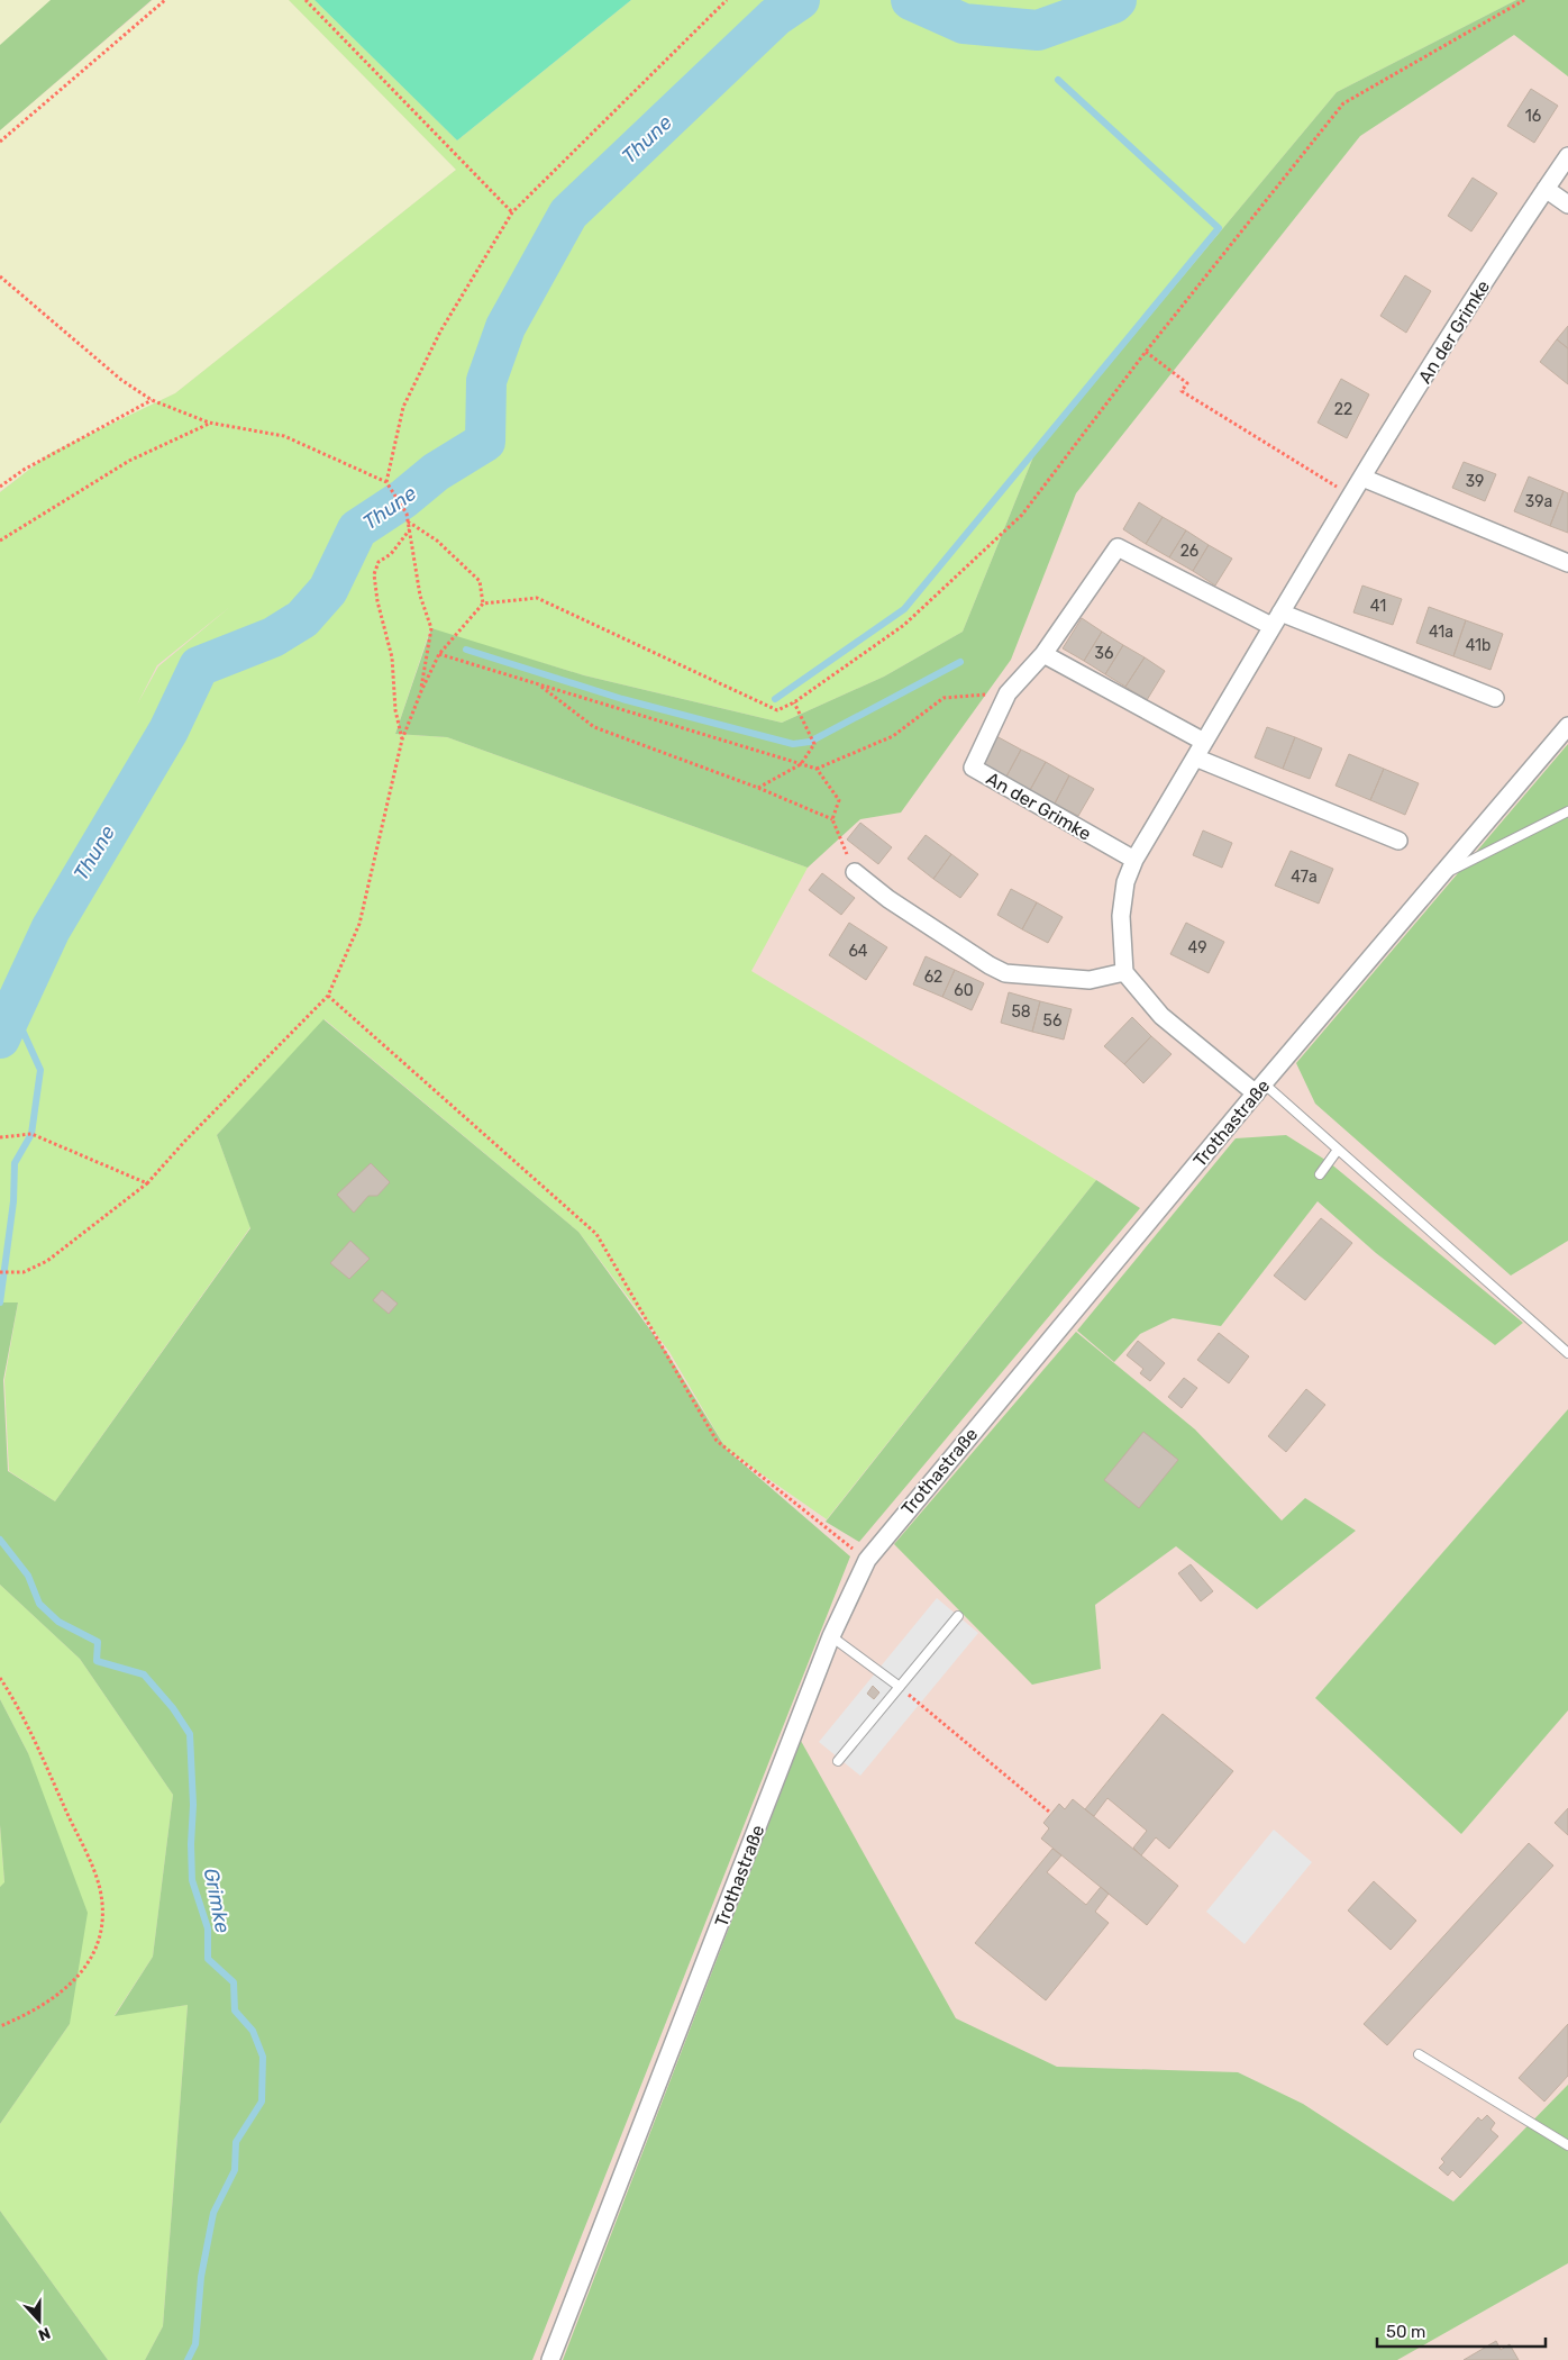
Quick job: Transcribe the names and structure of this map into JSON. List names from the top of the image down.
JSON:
{
  "streets": {
    "street": ["An der Grimke", "Trothastraße"]
  },
  "water": ["Thune", "Grimke"],
  "house_numbers": [
    "16",
    "22",
    "39",
    "39a",
    "26",
    "41",
    "41a",
    "41b",
    "36",
    "47a",
    "49",
    "64",
    "62",
    "60",
    "58",
    "56"
  ],
  "scale_bar": "50 m",
  "north": "bottom"
}
